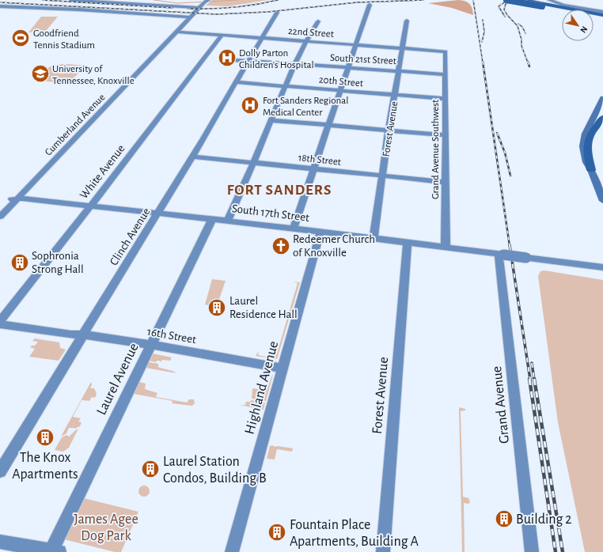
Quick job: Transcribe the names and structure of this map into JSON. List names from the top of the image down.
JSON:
{
  "streets": {
    "street": [
      "22nd Street",
      "South 21st Street",
      "20th Street",
      "Cumberland Avenue",
      "Forest Avenue",
      "Grand Avenue Southwest",
      "18th Street",
      "White Avenue",
      "South 17th Street",
      "Clinch Avenue",
      "16th Street",
      "Laurel Avenue",
      "Highland Avenue",
      "Grand Avenue"
    ]
  },
  "crossings": [
    ["22nd Street", "Cumberland Avenue"],
    ["22nd Street", "Forest Avenue"],
    ["22nd Street", "Grand Avenue Southwest"],
    ["22nd Street", "White Avenue"],
    ["22nd Street", "Clinch Avenue"],
    ["South 21st Street", "Forest Avenue"],
    ["South 21st Street", "Grand Avenue Southwest"],
    ["South 21st Street", "Clinch Avenue"],
    ["20th Street", "Forest Avenue"],
    ["20th Street", "Grand Avenue Southwest"],
    ["20th Street", "Clinch Avenue"],
    ["Cumberland Avenue", "South 17th Street"],
    ["Forest Avenue", "18th Street"],
    ["Forest Avenue", "South 17th Street"],
    ["Grand Avenue Southwest", "18th Street"],
    ["Grand Avenue Southwest", "South 17th Street"],
    ["18th Street", "Clinch Avenue"],
    ["White Avenue", "South 17th Street"],
    ["South 17th Street", "Clinch Avenue"],
    ["South 17th Street", "Laurel Avenue"],
    ["South 17th Street", "Highland Avenue"],
    ["South 17th Street", "Grand Avenue"],
    ["Clinch Avenue", "16th Street"],
    ["16th Street", "Laurel Avenue"],
    ["16th Street", "Highland Avenue"]
  ],
  "districts": ["FORT SANDERS"],
  "parks": ["James Agee Dog Park"],
  "places": {
    "sports": ["Goodfriend Tennis Stadium"],
    "hospital": ["Dolly Parton Children’s Hospital", "Fort Sanders Regional Medical Center"],
    "school or university": ["University of Tennessee, Knoxville"],
    "church": ["Redeemer Church of Knoxville"],
    "building": [
      "Sophronia Strong Hall",
      "Laurel Residence Hall",
      "The Knox Apartments",
      "Laurel Station Condos, Building B",
      "Building 2",
      "Fountain Place Apartments, Building A"
    ]
  },
  "north": "bottom right"
}
